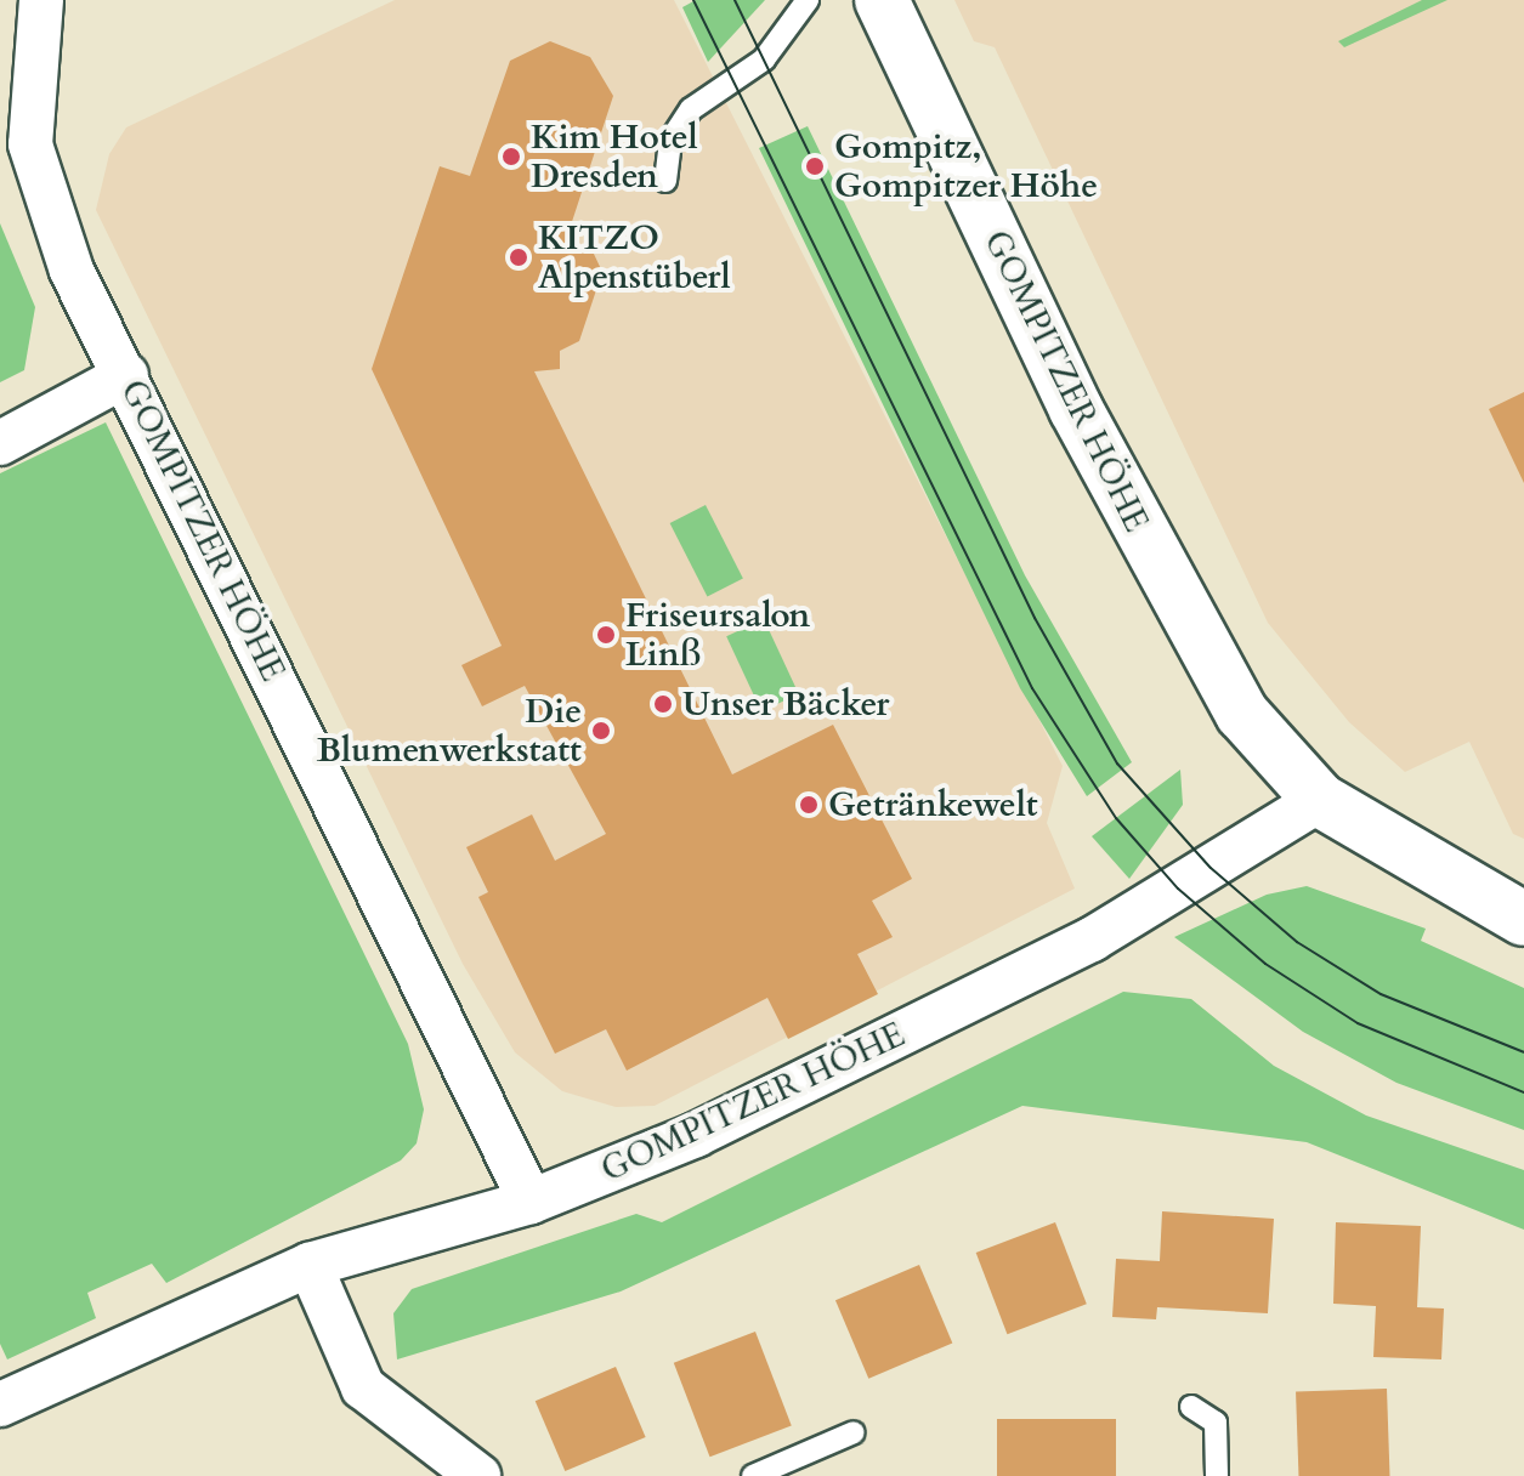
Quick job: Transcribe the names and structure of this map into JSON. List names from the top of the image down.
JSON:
{
  "streets": {
    "street": ["GOMPITZER HÖHE"]
  },
  "places": [
    "Kim Hotel Dresden",
    "Gompitz, Gompitzer Höhe",
    "KITZO Alpenstüberl",
    "Friseursalon Linß",
    "Unser Bäcker",
    "Die Blumenwerkstatt",
    "Getränkewelt"
  ]
}
